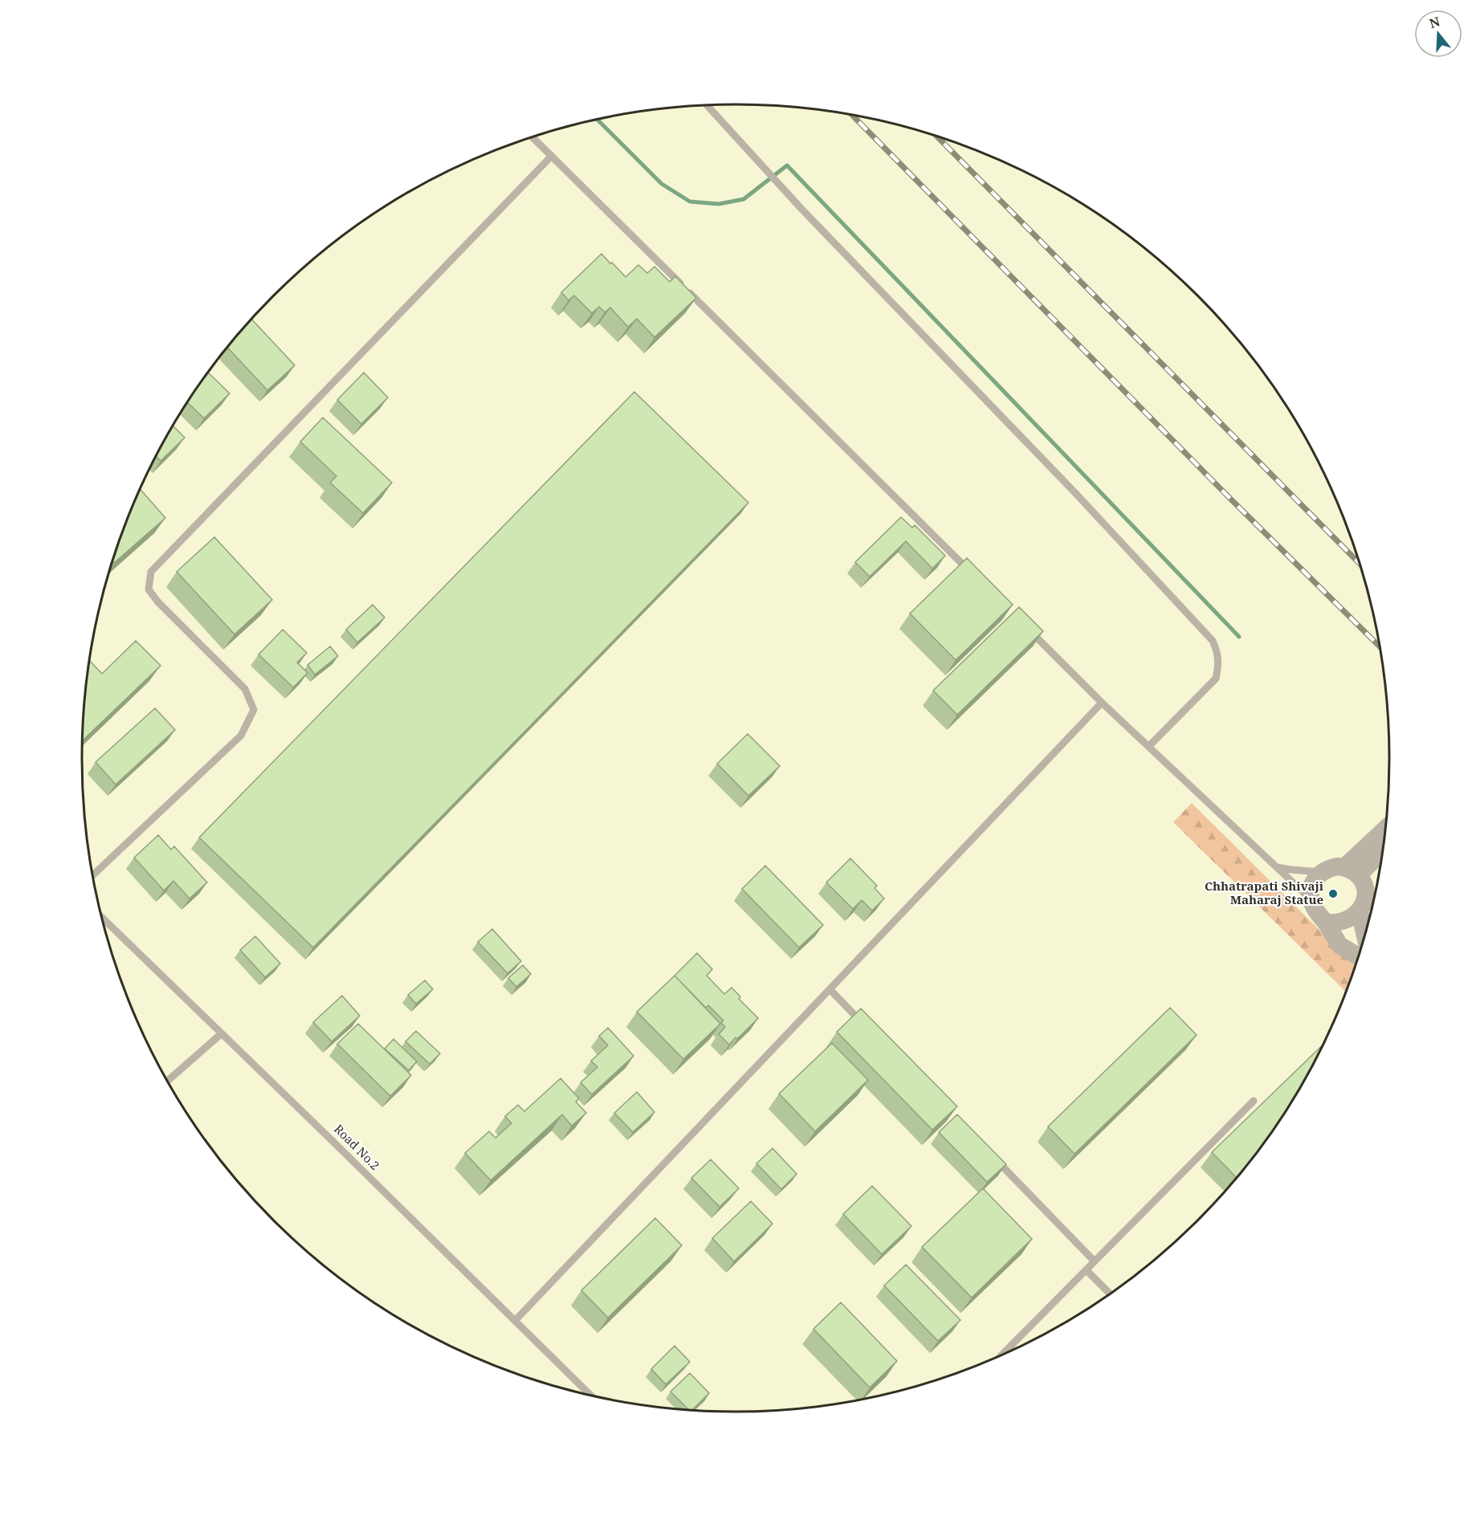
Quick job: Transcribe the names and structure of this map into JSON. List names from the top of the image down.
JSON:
{
  "streets": {
    "lane": ["Road No.2"]
  },
  "places": ["Chhatrapati Shivaji Maharaj Statue"],
  "north": "top"
}
